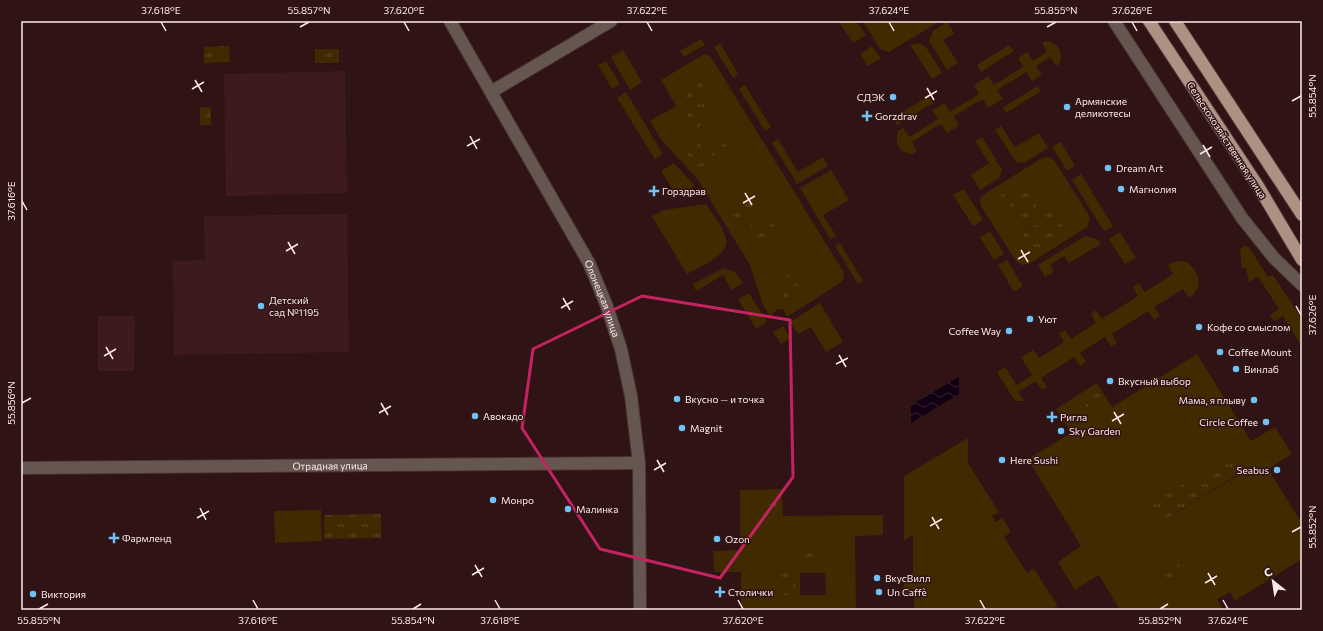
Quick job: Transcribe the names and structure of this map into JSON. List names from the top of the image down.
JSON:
{
  "streets": {
    "main road": ["Сельскохозяйственная улица"],
    "street": ["Олонецкая улица", "Отрадная улица"]
  },
  "crossings": [
    ["Олонецкая улица", "Отрадная улица"]
  ],
  "places": {
    "other": [
      "СДЭК",
      "Армянские деликотесы",
      "Dream Art",
      "Магнолия",
      "Детский сад №1195",
      "Уют",
      "Кофе со смыслом",
      "Coffee Way",
      "Coffee Mount",
      "Винлаб",
      "Вкусный выбор",
      "Вкусно — и точка",
      "Мама, я плыву",
      "Авокадо",
      "Circle Coffee",
      "Magnit",
      "Sky Garden",
      "Here Sushi",
      "Seabus",
      "Монро",
      "Малинка",
      "Ozon",
      "ВкусВилл",
      "Un Caffè",
      "Виктория"
    ],
    "health": [
      "Gorzdrav",
      "Горздрав",
      "Ригла",
      "Фармленд",
      "Столички"
    ]
  },
  "north": "top left",
  "coordinates": [
    "37.618°E",
    "55.857°N",
    "37.620°E",
    "37.622°E",
    "37.624°E",
    "55.855°N",
    "37.626°E",
    "55.854°N",
    "37.616°E",
    "55.856°N",
    "55.852°N"
  ]
}
